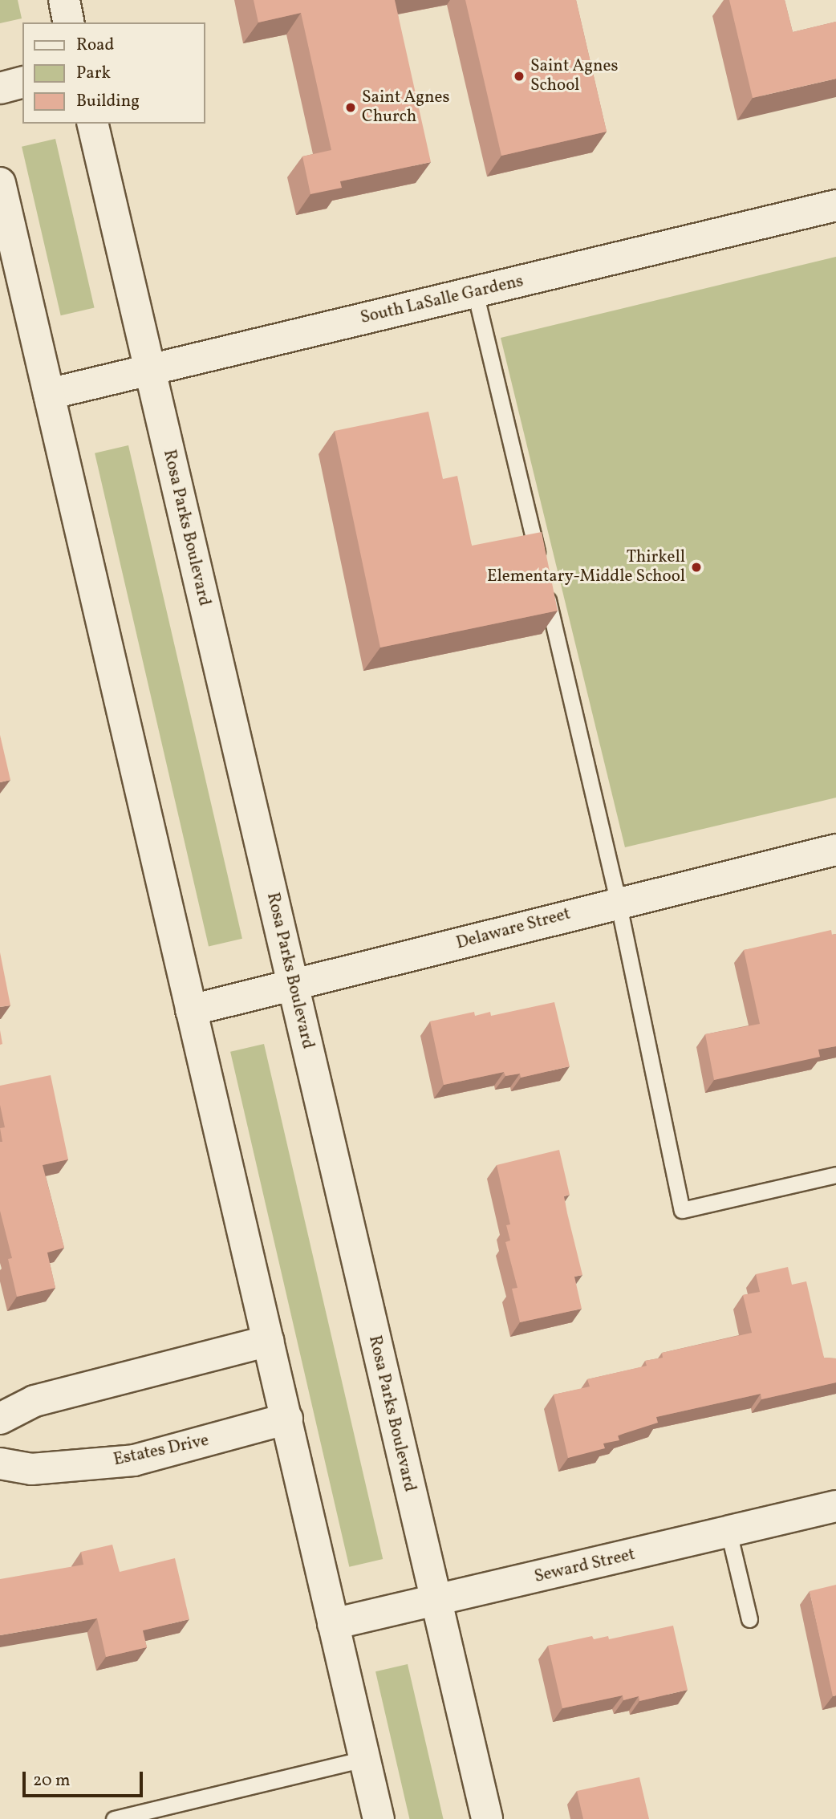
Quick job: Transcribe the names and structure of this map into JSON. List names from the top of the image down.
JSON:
{
  "streets": {
    "street": [
      "South LaSalle Gardens",
      "Rosa Parks Boulevard",
      "Delaware Street",
      "Estates Drive",
      "Seward Street"
    ]
  },
  "crossings": [
    ["South LaSalle Gardens", "Rosa Parks Boulevard"],
    ["Rosa Parks Boulevard", "Delaware Street"],
    ["Rosa Parks Boulevard", "Seward Street"]
  ],
  "places": ["Saint Agnes School", "Saint Agnes Church", "Thirkell Elementary-Middle School"],
  "legend": ["Road", "Park", "Building"],
  "scale_bar": "20 m"
}
